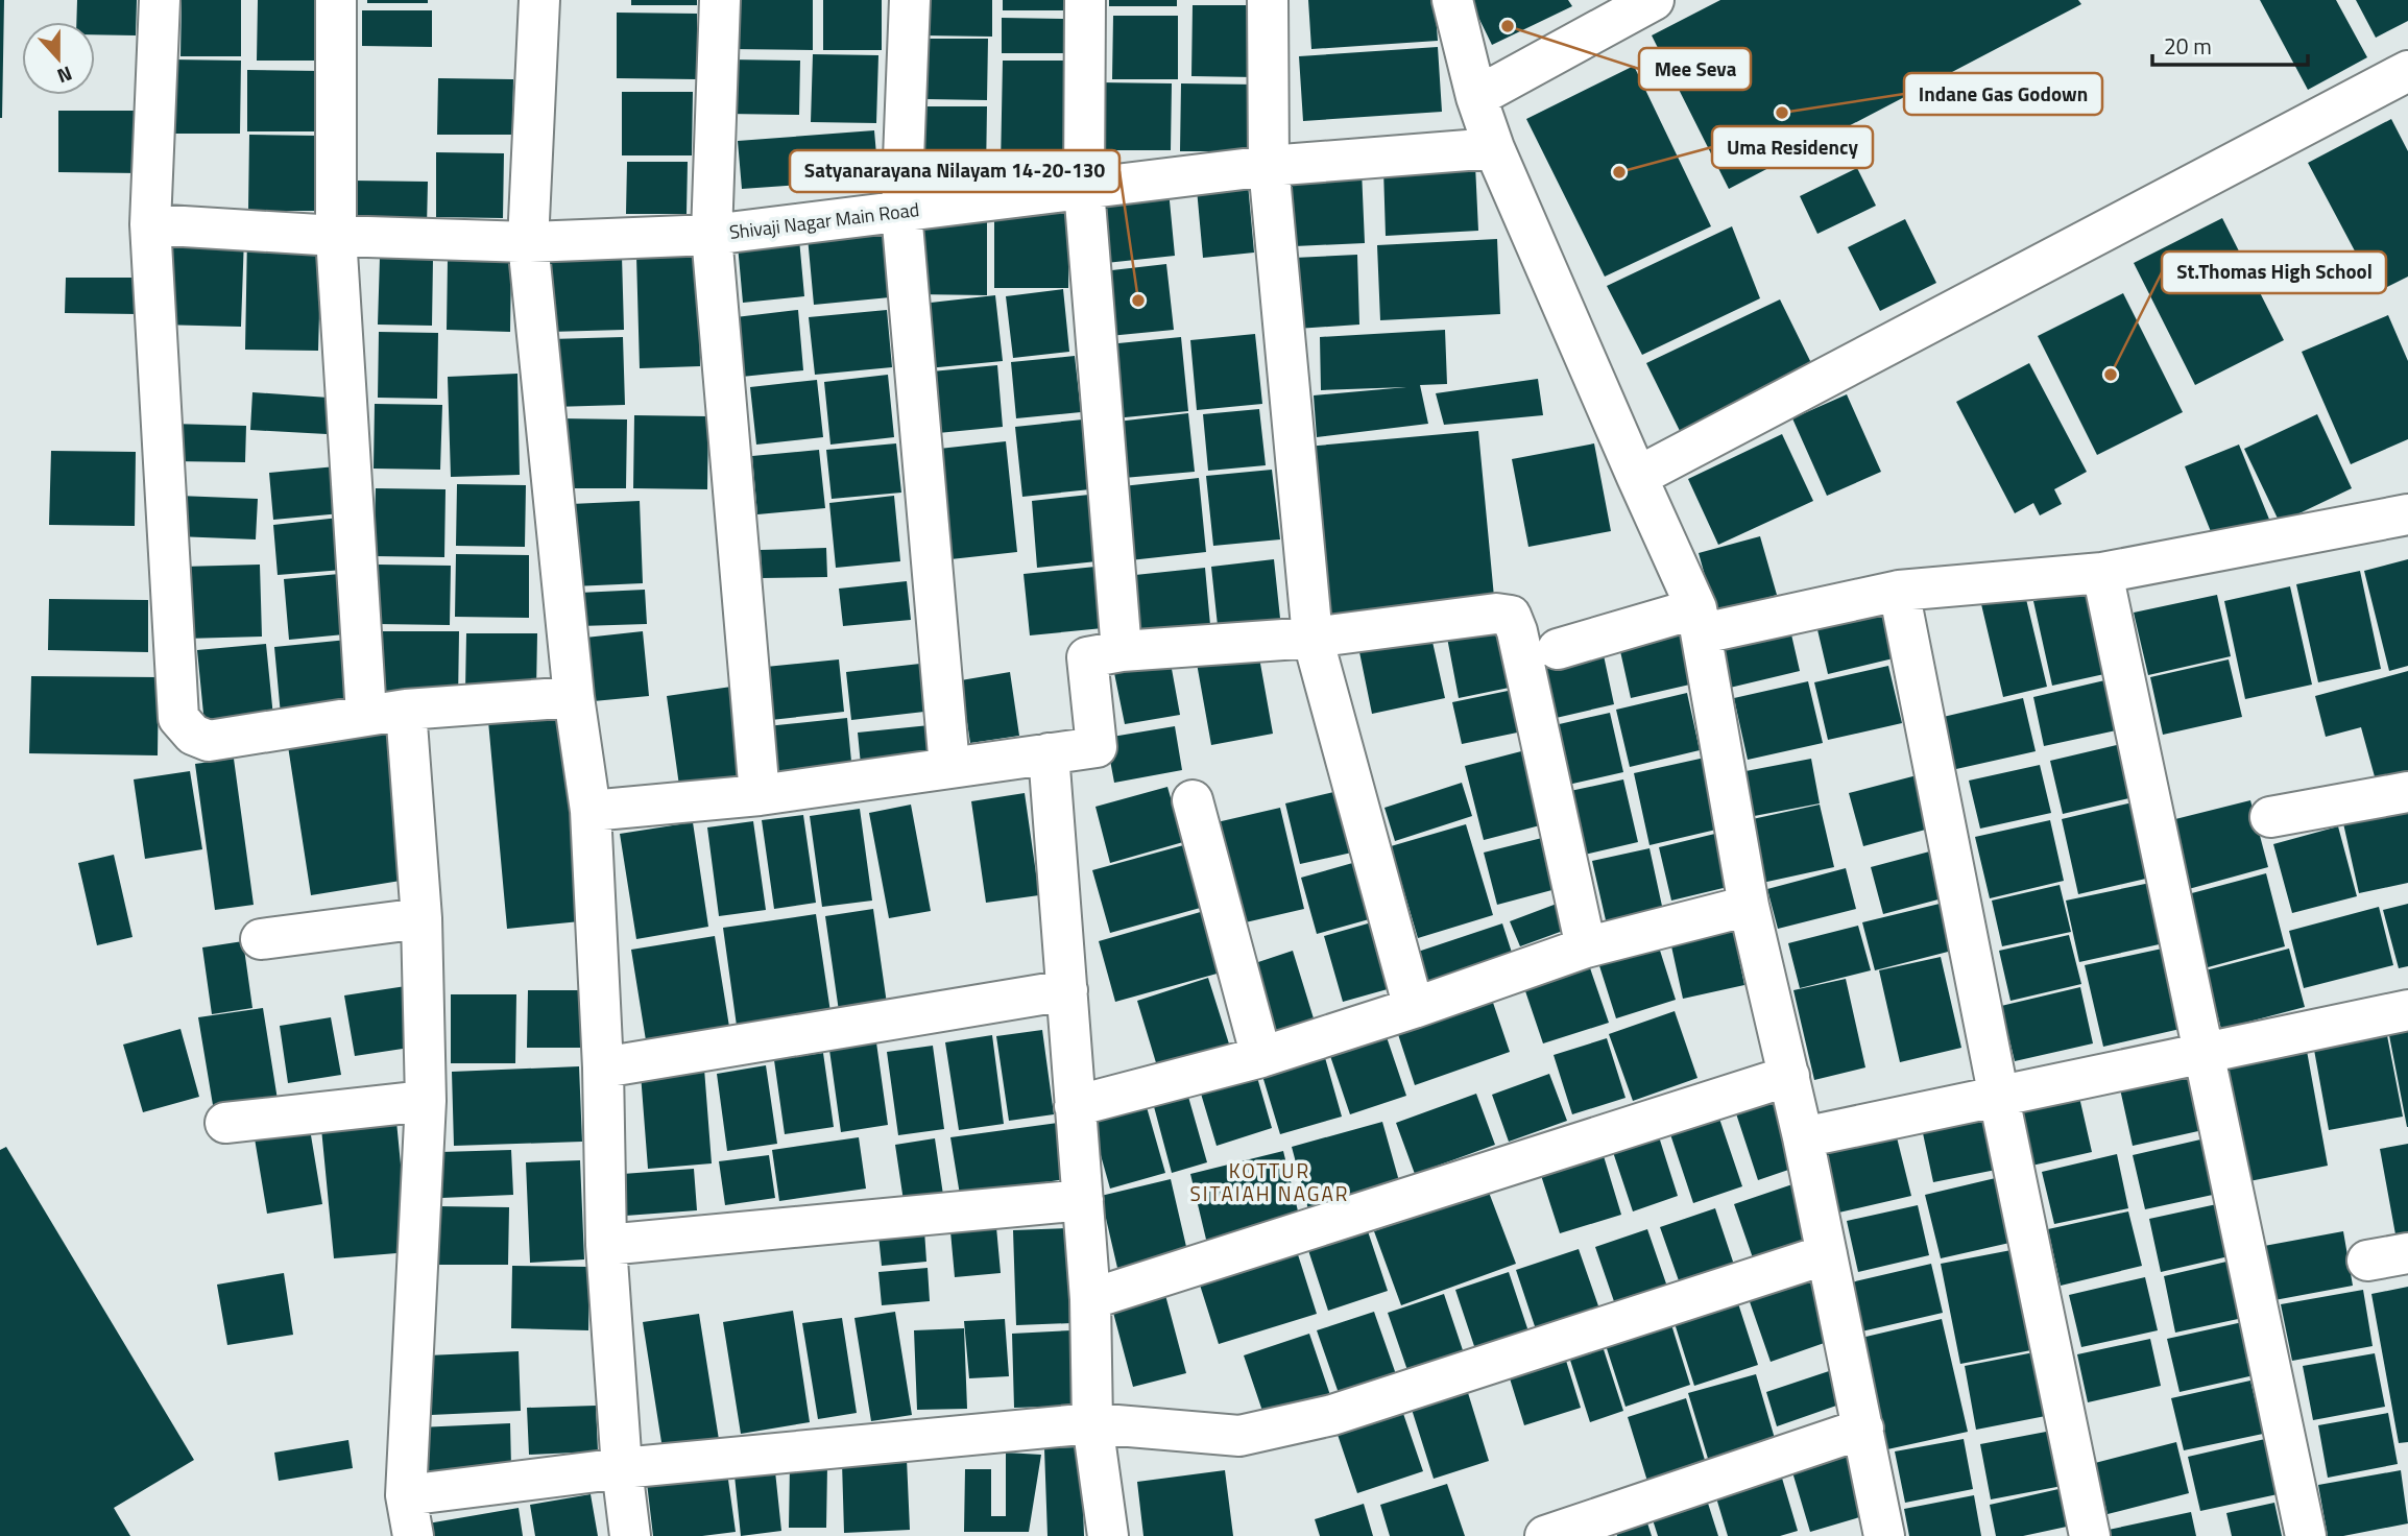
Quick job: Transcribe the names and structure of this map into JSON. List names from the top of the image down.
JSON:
{
  "streets": {
    "street": ["Shivaji Nagar Main Road"]
  },
  "districts": ["KOTTUR SITAIAH NAGAR"],
  "places": [
    "Mee Seva",
    "Indane Gas Godown",
    "Uma Residency",
    "Satyanarayana Nilayam 14-20-130",
    "St.Thomas High School"
  ],
  "scale_bar": "20 m",
  "north": "bottom"
}
